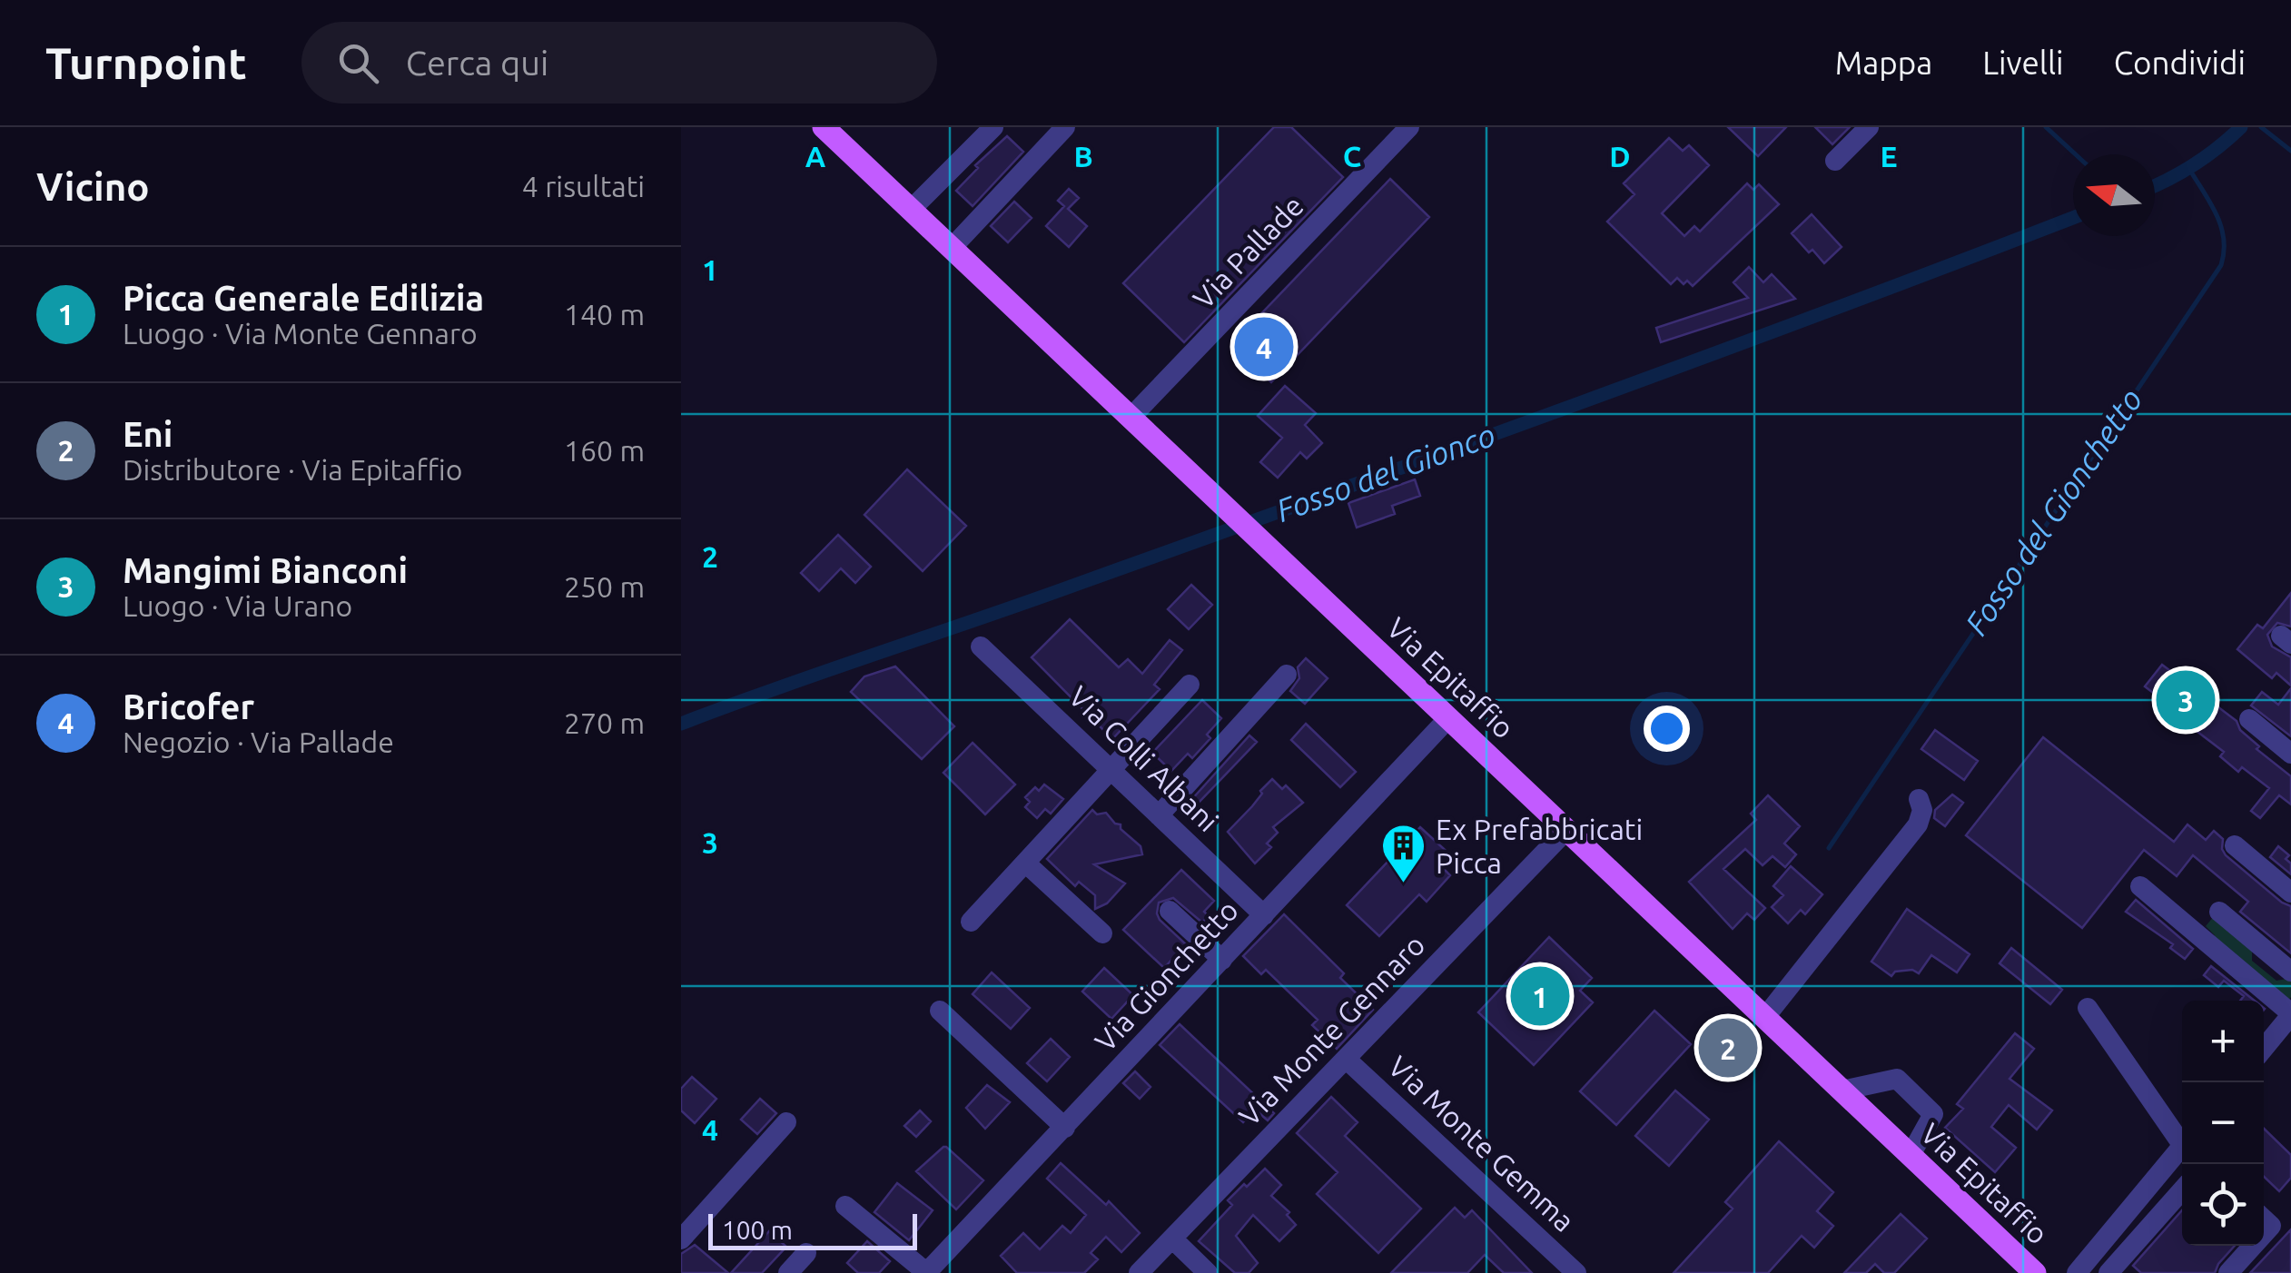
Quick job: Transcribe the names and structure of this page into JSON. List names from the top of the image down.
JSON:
{
  "streets": {
    "main road": ["Via Epitaffio"],
    "street": [
      "Via Pallade",
      "Via Colli Albani",
      "Via Gionchetto",
      "Via Monte Gennaro",
      "Via Monte Gemma"
    ]
  },
  "crossings": [
    ["Via Pallade", "Via Epitaffio"],
    ["Via Epitaffio", "Via Gionchetto"],
    ["Via Epitaffio", "Via Monte Gennaro"],
    ["Via Colli Albani", "Via Gionchetto"],
    ["Via Monte Gennaro", "Via Monte Gemma"]
  ],
  "water": ["Fosso del Gionco", "Fosso del Gionchetto"],
  "places": {
    "building": ["Ex Prefabbricati Picca"]
  },
  "scale_bar": "100 m",
  "north": "left",
  "page": {
    "header": "Turnpoint",
    "search": "Cerca qui",
    "nav": ["Mappa", "Livelli", "Condividi"],
    "heading": ["Vicino", "4 risultati"],
    "list": [
      {
        "mark": "1",
        "name": "Picca Generale Edilizia",
        "note": "Luogo · Via Monte Gennaro",
        "value": "140 m"
      },
      {
        "mark": "2",
        "name": "Eni",
        "note": "Distributore · Via Epitaffio",
        "value": "160 m"
      },
      {
        "mark": "3",
        "name": "Mangimi Bianconi",
        "note": "Luogo · Via Urano",
        "value": "250 m"
      },
      {
        "mark": "4",
        "name": "Bricofer",
        "note": "Negozio · Via Pallade",
        "value": "270 m"
      }
    ],
    "pins": [
      "4",
      "3",
      "1",
      "2"
    ],
    "map_buttons": ["+", "−"],
    "scale": "100 m"
  },
  "grid": {
    "columns": [
      "A",
      "B",
      "C",
      "D",
      "E"
    ],
    "rows": [
      "1",
      "2",
      "3",
      "4"
    ]
  }
}
